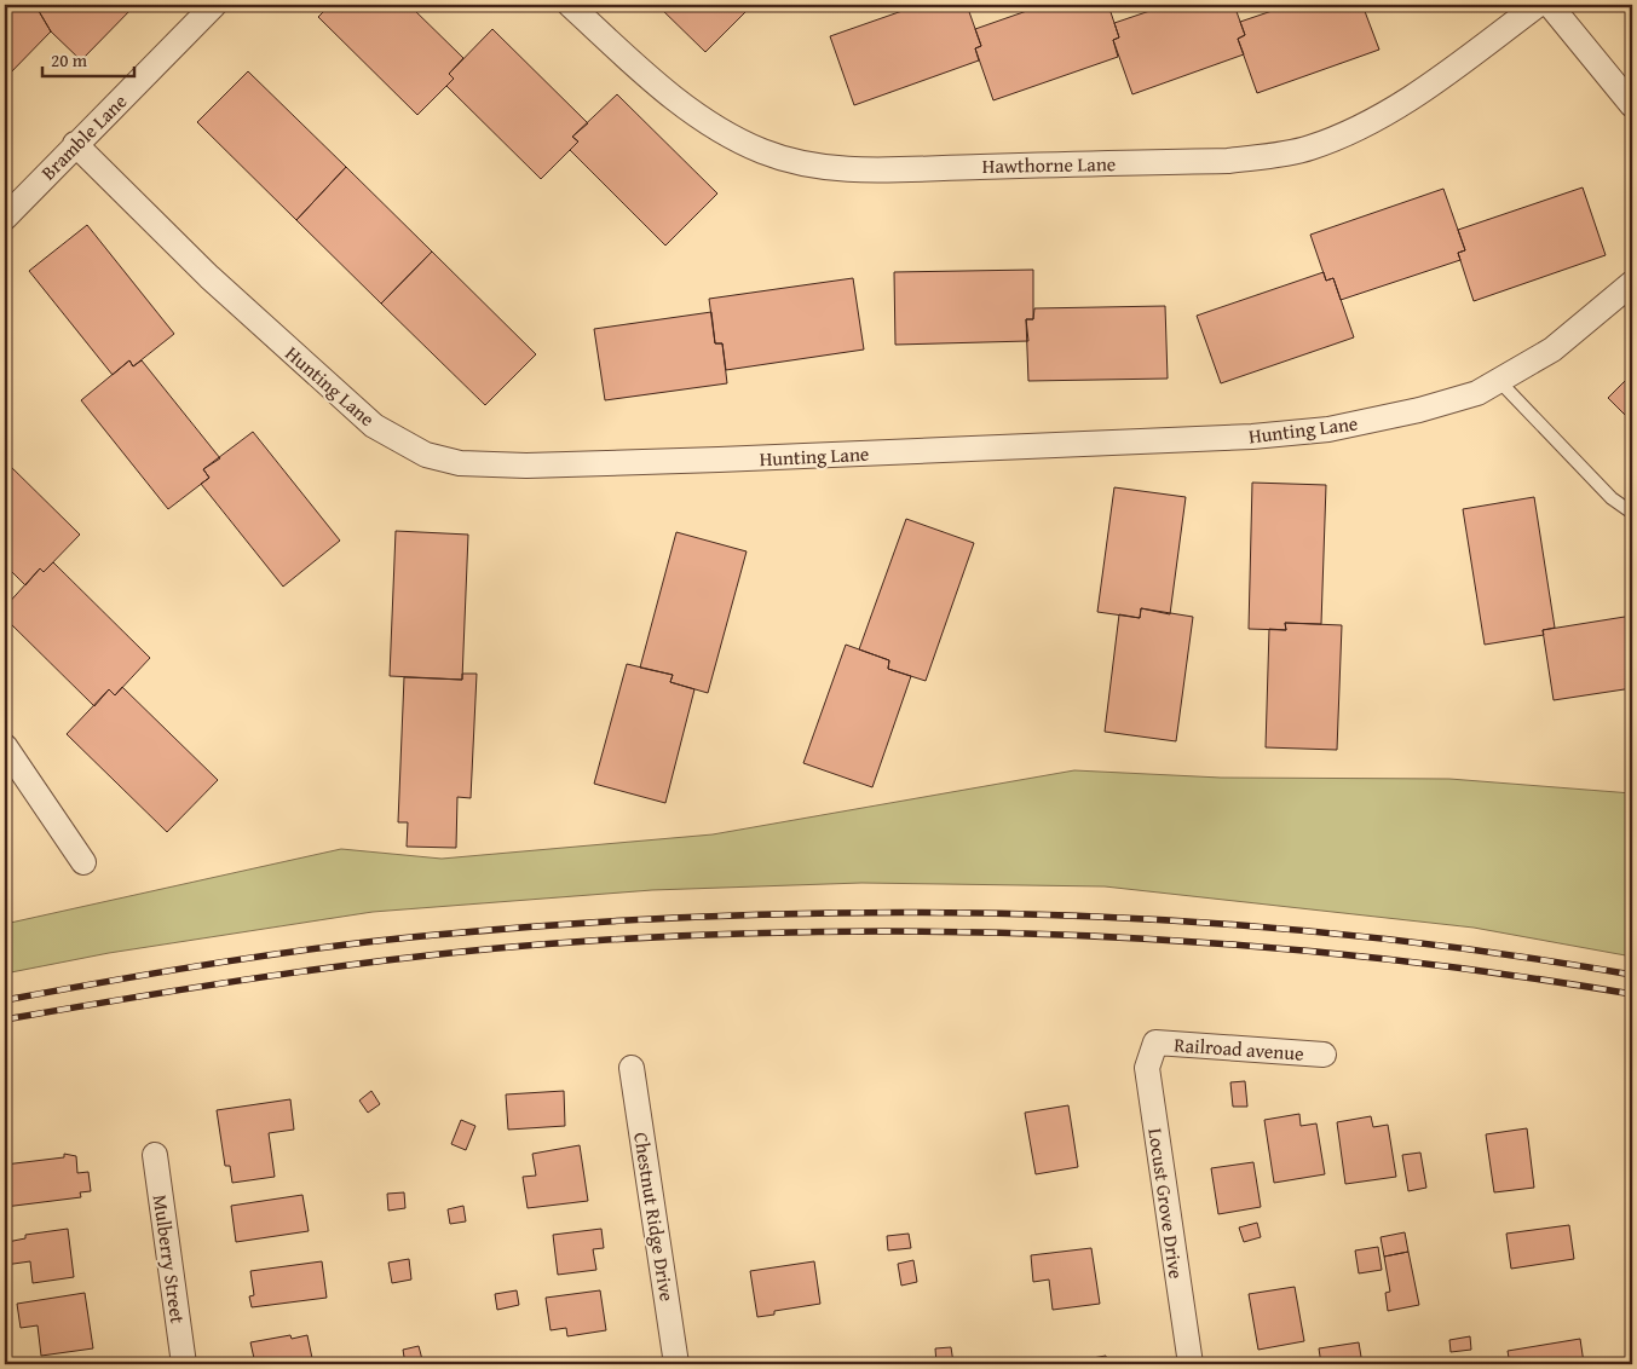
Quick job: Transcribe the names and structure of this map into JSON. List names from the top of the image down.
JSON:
{
  "streets": {
    "street": [
      "Bramble Lane",
      "Hawthorne Lane",
      "Hunting Lane",
      "Railroad avenue",
      "Locust Grove Drive",
      "Chestnut Ridge Drive",
      "Mulberry Street"
    ]
  },
  "crossings": [
    ["Bramble Lane", "Hunting Lane"],
    ["Railroad avenue", "Locust Grove Drive"]
  ],
  "scale_bar": "20 m"
}
